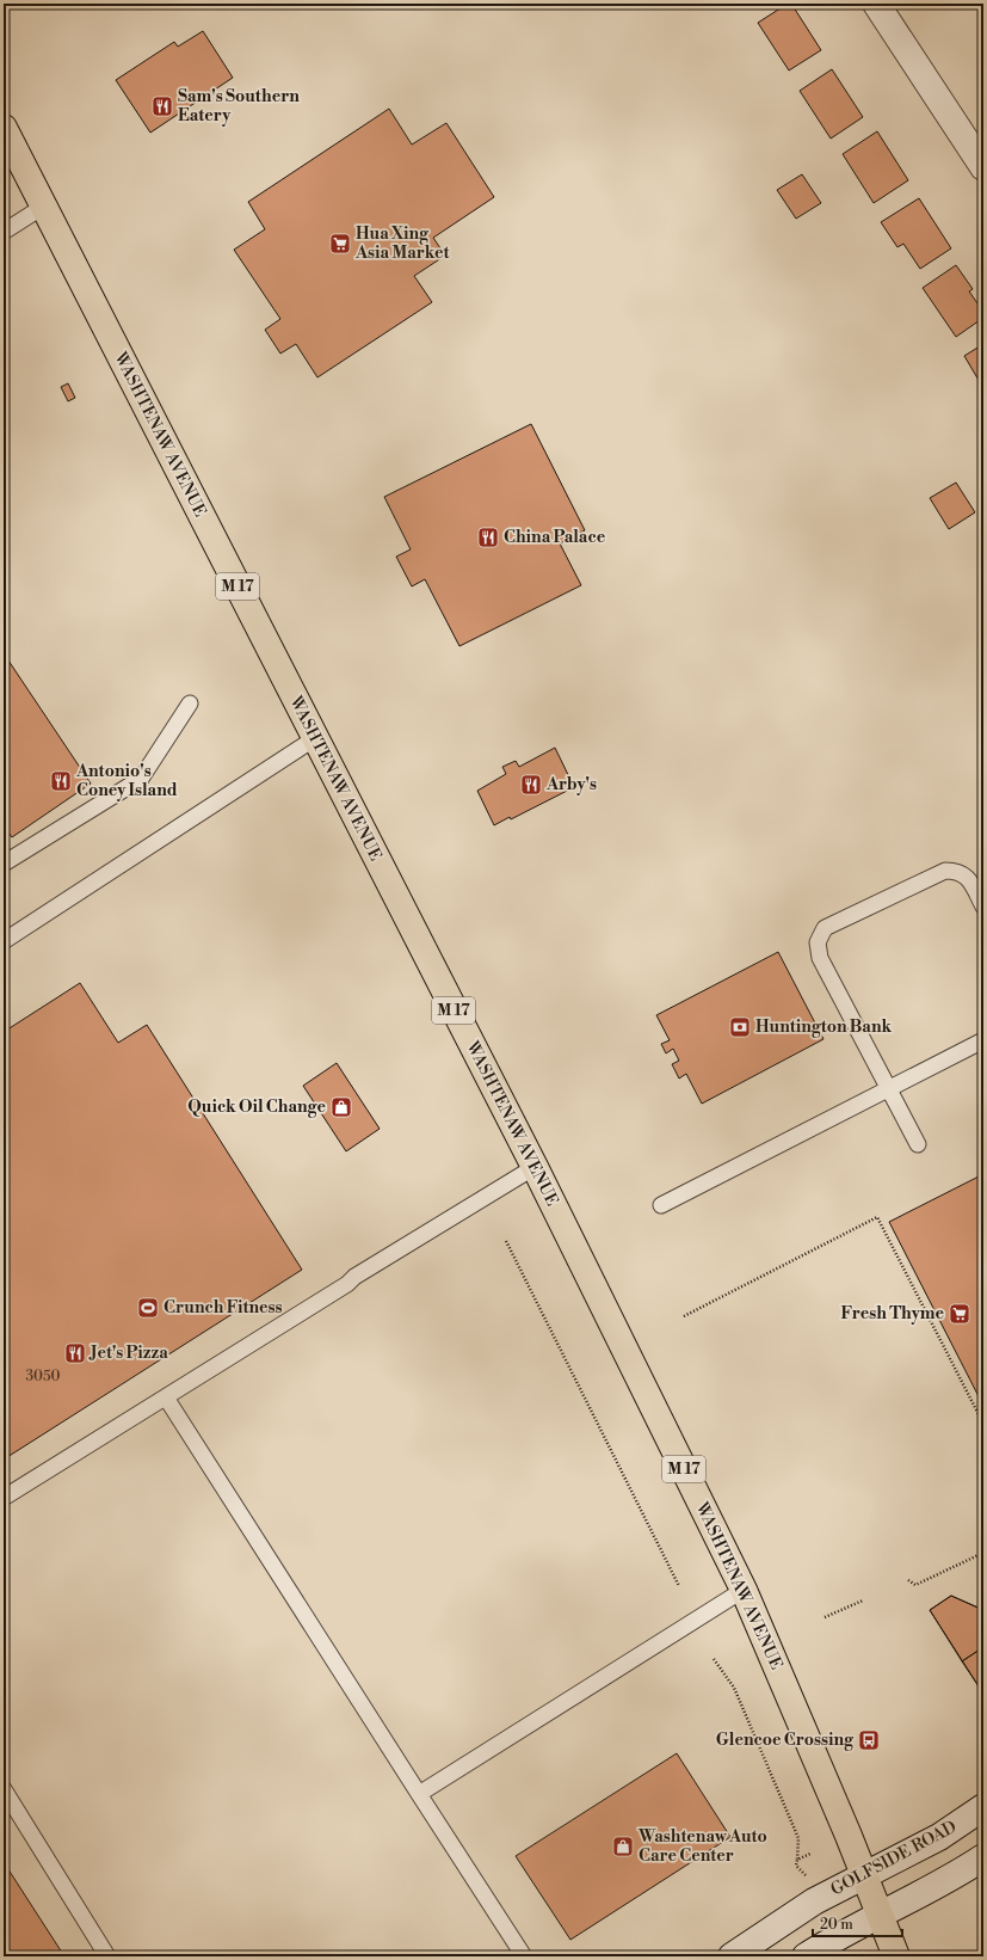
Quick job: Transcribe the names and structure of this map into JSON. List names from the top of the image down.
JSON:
{
  "streets": {
    "main road": ["WASHTENAW AVENUE", "M 17", "GOLFSIDE ROAD"]
  },
  "crossings": [
    ["WASHTENAW AVENUE", "GOLFSIDE ROAD"]
  ],
  "places": {
    "restaurant": [
      "Sam's Southern Eatery",
      "China Palace",
      "Antonio's Coney Island",
      "Arby's",
      "Jet's Pizza"
    ],
    "supermarket": ["Hua Xing Asia Market", "Fresh Thyme"],
    "bank": ["Huntington Bank"],
    "shop": ["Quick Oil Change", "Washtenaw Auto Care Center"],
    "sports": ["Crunch Fitness"],
    "bus stop": ["Glencoe Crossing"]
  },
  "house_numbers": ["3050"],
  "scale_bar": "20 m"
}
